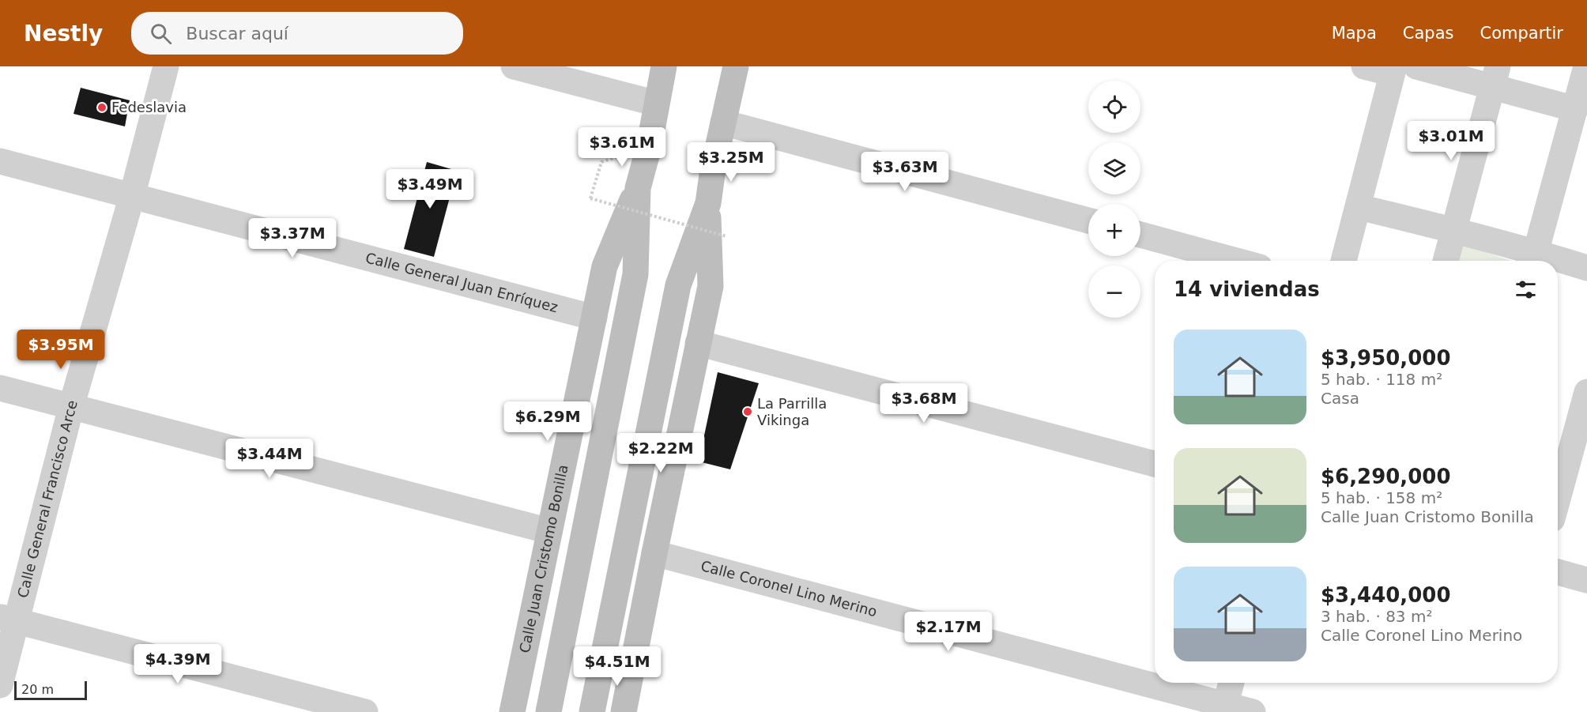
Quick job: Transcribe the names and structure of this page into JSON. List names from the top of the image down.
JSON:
{
  "streets": {
    "main road": ["Calle Juan Cristomo Bonilla"],
    "street": ["Calle General Juan Enríquez", "Calle General Francisco Arce", "Calle Coronel Lino Merino"]
  },
  "crossings": [
    ["Calle General Juan Enríquez", "Calle General Francisco Arce"],
    ["Calle General Juan Enríquez", "Calle Juan Cristomo Bonilla"]
  ],
  "places": ["Fedeslavia", "La Parrilla Vikinga"],
  "scale_bar": "20 m",
  "page": {
    "header": "Nestly",
    "search": "Buscar aquí",
    "nav": ["Mapa", "Capas", "Compartir"],
    "map_buttons": ["+", "−"],
    "price": [
      "$3.01M",
      "$3.61M",
      "$3.25M",
      "$3.63M",
      "$3.49M",
      "$3.37M",
      "$3.95M",
      "$3.68M",
      "$6.29M",
      "$2.22M",
      "$3.44M",
      "$2.17M",
      "$4.39M",
      "$4.51M"
    ],
    "heading": "14 viviendas",
    "list": [
      {
        "name": "$3,950,000",
        "note": "5 hab. · 118 m² · Casa"
      },
      {
        "name": "$6,290,000",
        "note": "5 hab. · 158 m² · Calle Juan Cristomo Bonilla"
      },
      {
        "name": "$3,440,000",
        "note": "3 hab. · 83 m² · Calle Coronel Lino Merino"
      }
    ],
    "scale": "20 m"
  }
}
